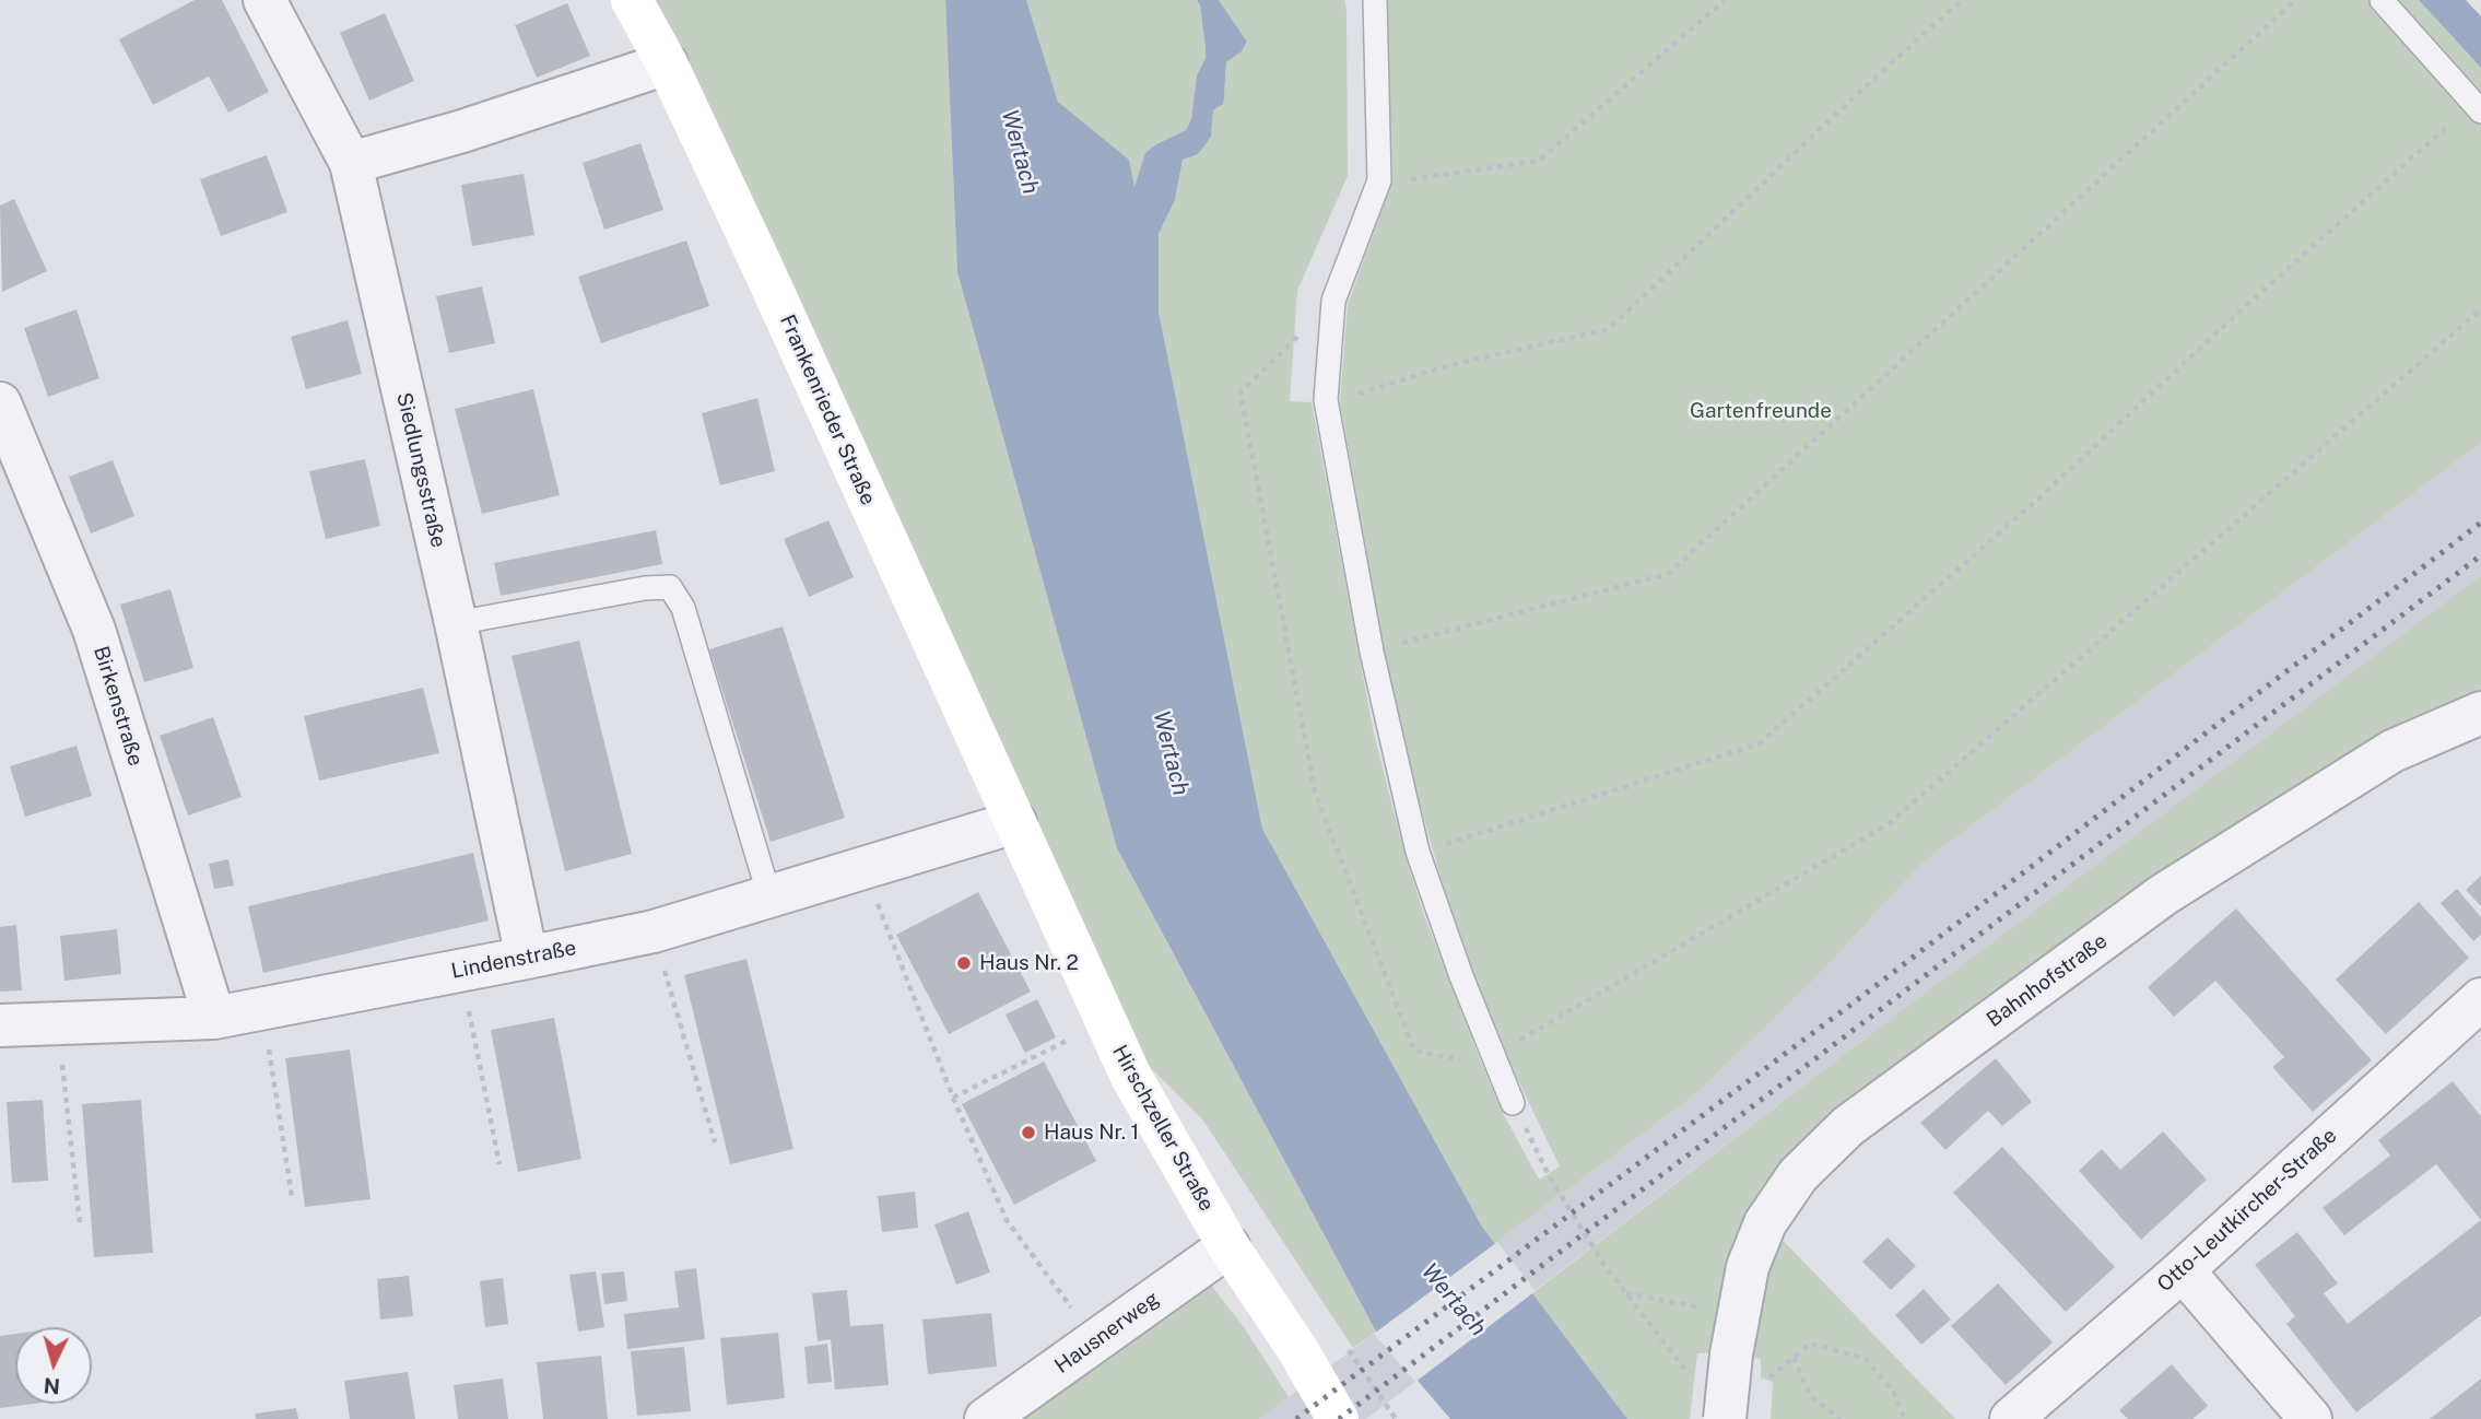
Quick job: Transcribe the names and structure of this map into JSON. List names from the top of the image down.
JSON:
{
  "streets": {
    "street": [
      "Frankenrieder Straße",
      "Siedlungsstraße",
      "Birkenstraße",
      "Lindenstraße",
      "Bahnhofstraße",
      "Hirschzeller Straße",
      "Otto-Leutkircher-Straße",
      "Hausnerweg"
    ]
  },
  "crossings": [
    ["Frankenrieder Straße", "Lindenstraße"],
    ["Frankenrieder Straße", "Hirschzeller Straße"],
    ["Siedlungsstraße", "Lindenstraße"],
    ["Birkenstraße", "Lindenstraße"],
    ["Lindenstraße", "Hirschzeller Straße"],
    ["Hirschzeller Straße", "Hausnerweg"]
  ],
  "water": ["Wertach"],
  "parks": ["Gartenfreunde"],
  "places": ["Haus Nr. 2", "Haus Nr. 1"],
  "north": "bottom"
}
